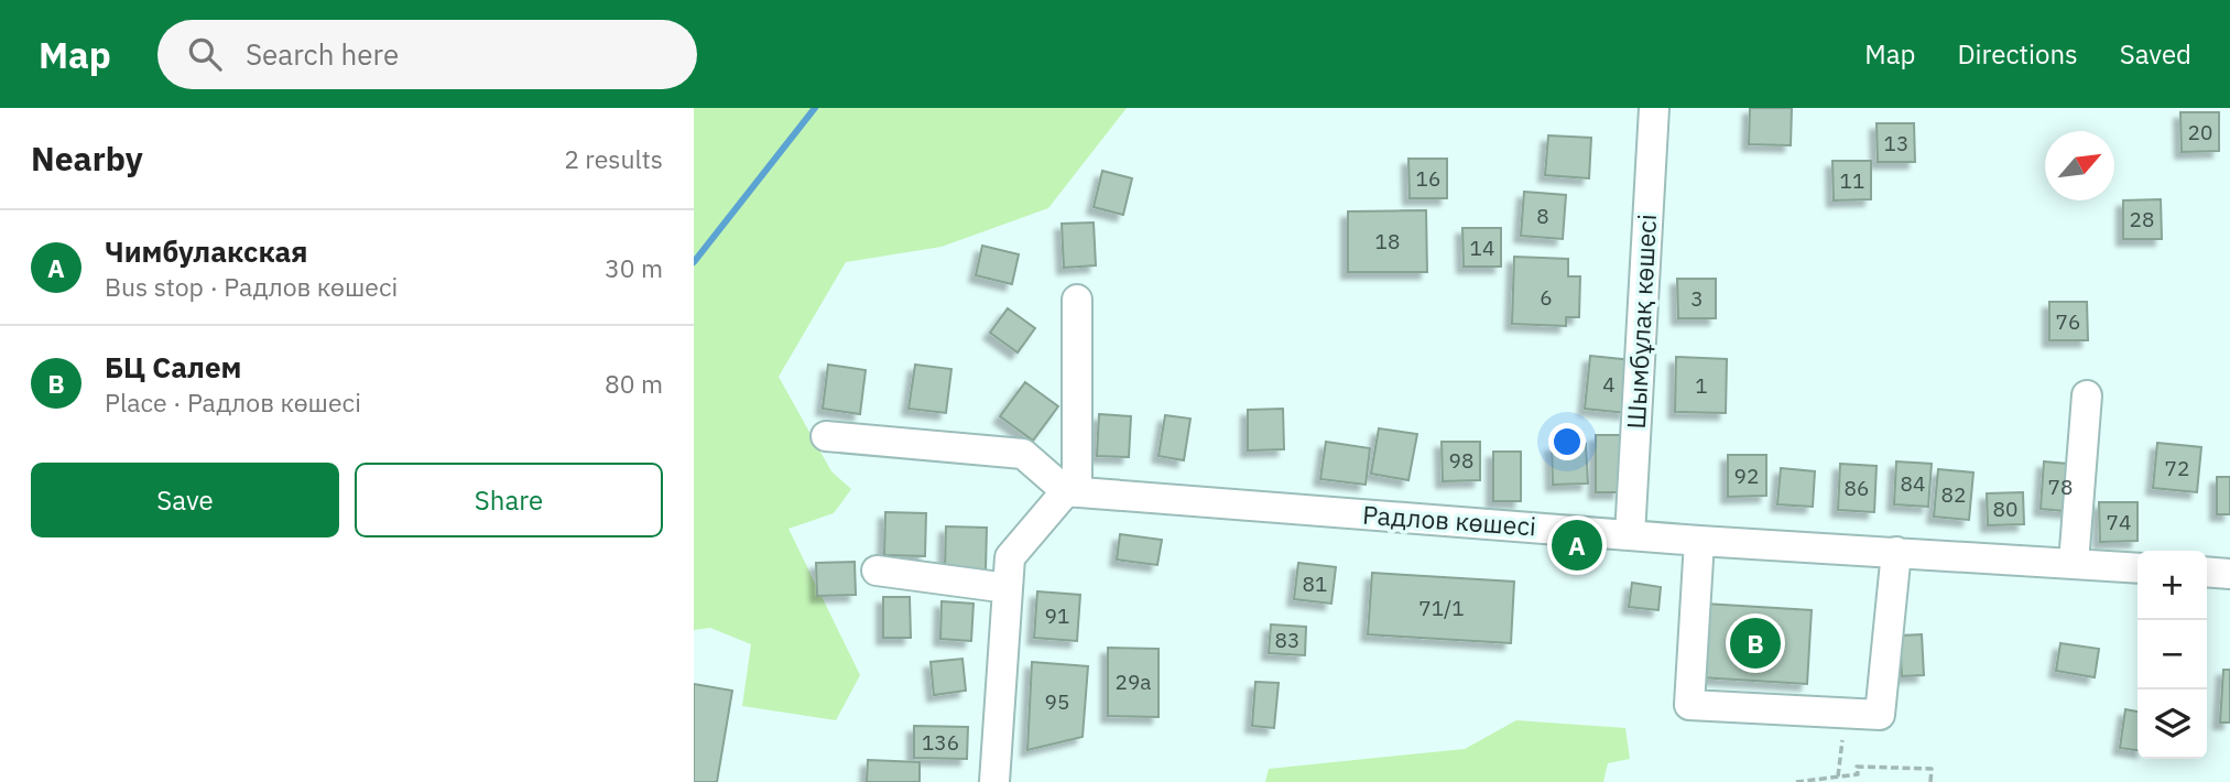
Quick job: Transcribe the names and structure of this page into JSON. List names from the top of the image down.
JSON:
{
  "streets": {
    "street": ["Шымбұлақ көшесі", "Радлов көшесі"]
  },
  "crossings": [
    ["Шымбұлақ көшесі", "Радлов көшесі"]
  ],
  "house_numbers": [
    "20",
    "13",
    "16",
    "11",
    "8",
    "28",
    "18",
    "14",
    "6",
    "3",
    "76",
    "4",
    "1",
    "98",
    "72",
    "92",
    "84",
    "78",
    "86",
    "82",
    "80",
    "74",
    "81",
    "71/1",
    "91",
    "83",
    "29а",
    "95",
    "136"
  ],
  "north": "top right",
  "page": {
    "header": "Map",
    "search": "Search here",
    "nav": ["Map", "Directions", "Saved"],
    "heading": ["Nearby", "2 results"],
    "list": [
      {
        "mark": "A",
        "name": "Чимбулакская",
        "note": "Bus stop · Радлов көшесі",
        "value": "30 m"
      },
      {
        "mark": "B",
        "name": "БЦ Салем",
        "note": "Place · Радлов көшесі",
        "value": "80 m"
      }
    ],
    "buttons": ["Save", "Share"],
    "pins": ["A", "B"],
    "map_buttons": ["+", "−"]
  }
}
